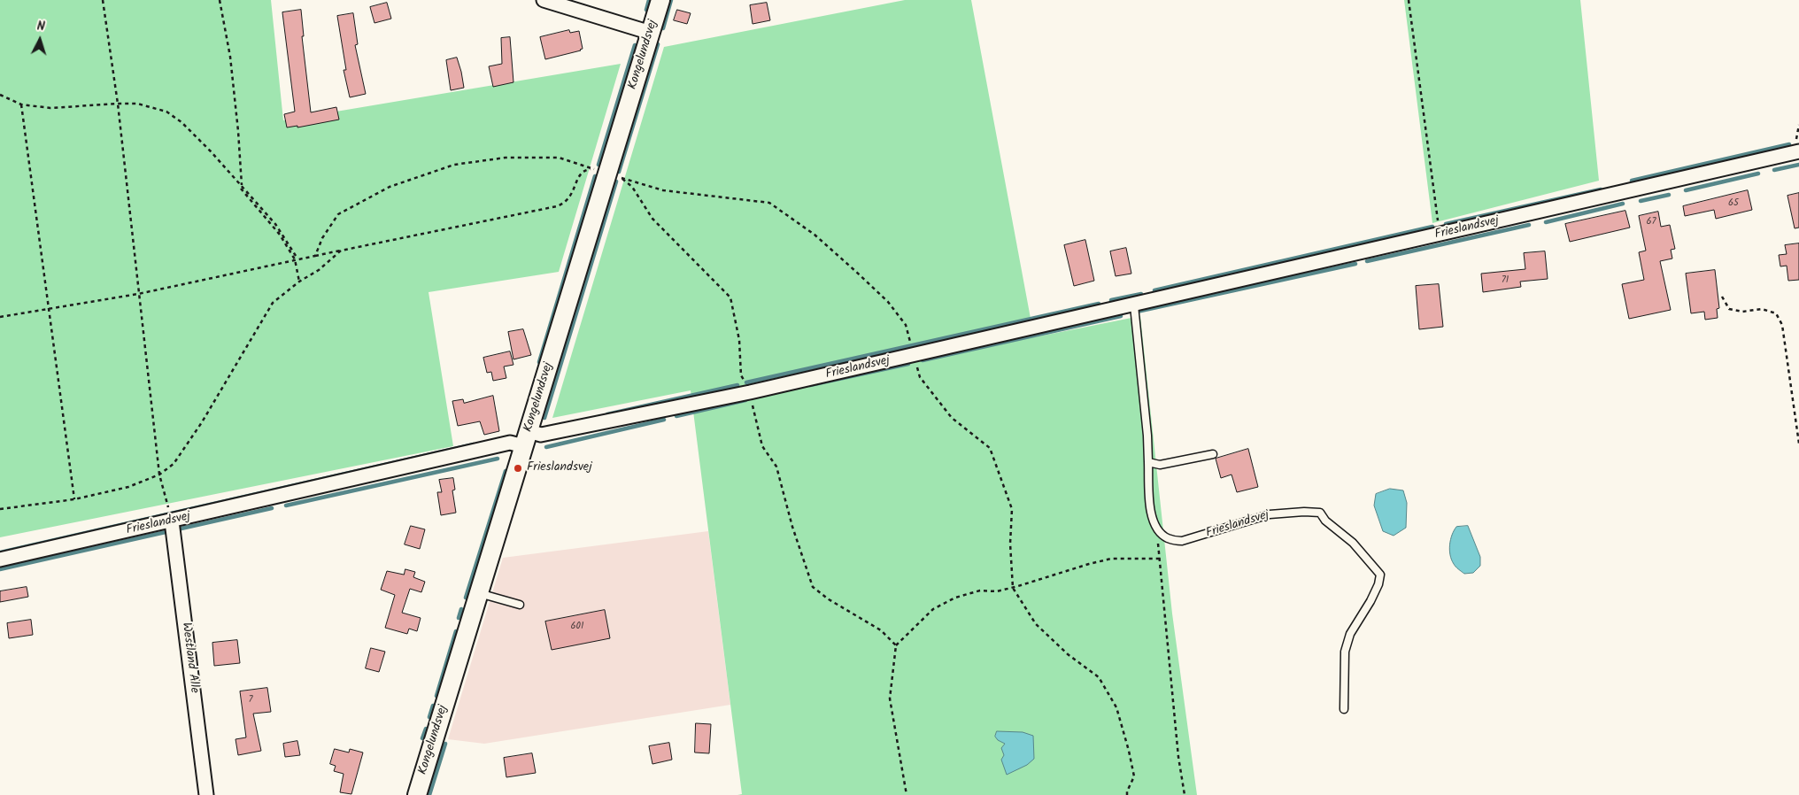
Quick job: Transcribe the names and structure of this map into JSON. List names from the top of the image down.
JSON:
{
  "streets": {
    "street": ["Kongelundsvej", "Frieslandsvej", "Westland Alle"]
  },
  "crossings": [
    ["Kongelundsvej", "Frieslandsvej"],
    ["Frieslandsvej", "Westland Alle"]
  ],
  "places": ["Frieslandsvej"],
  "house_numbers": [
    "65",
    "67",
    "71",
    "601",
    "7"
  ],
  "north": "top"
}
